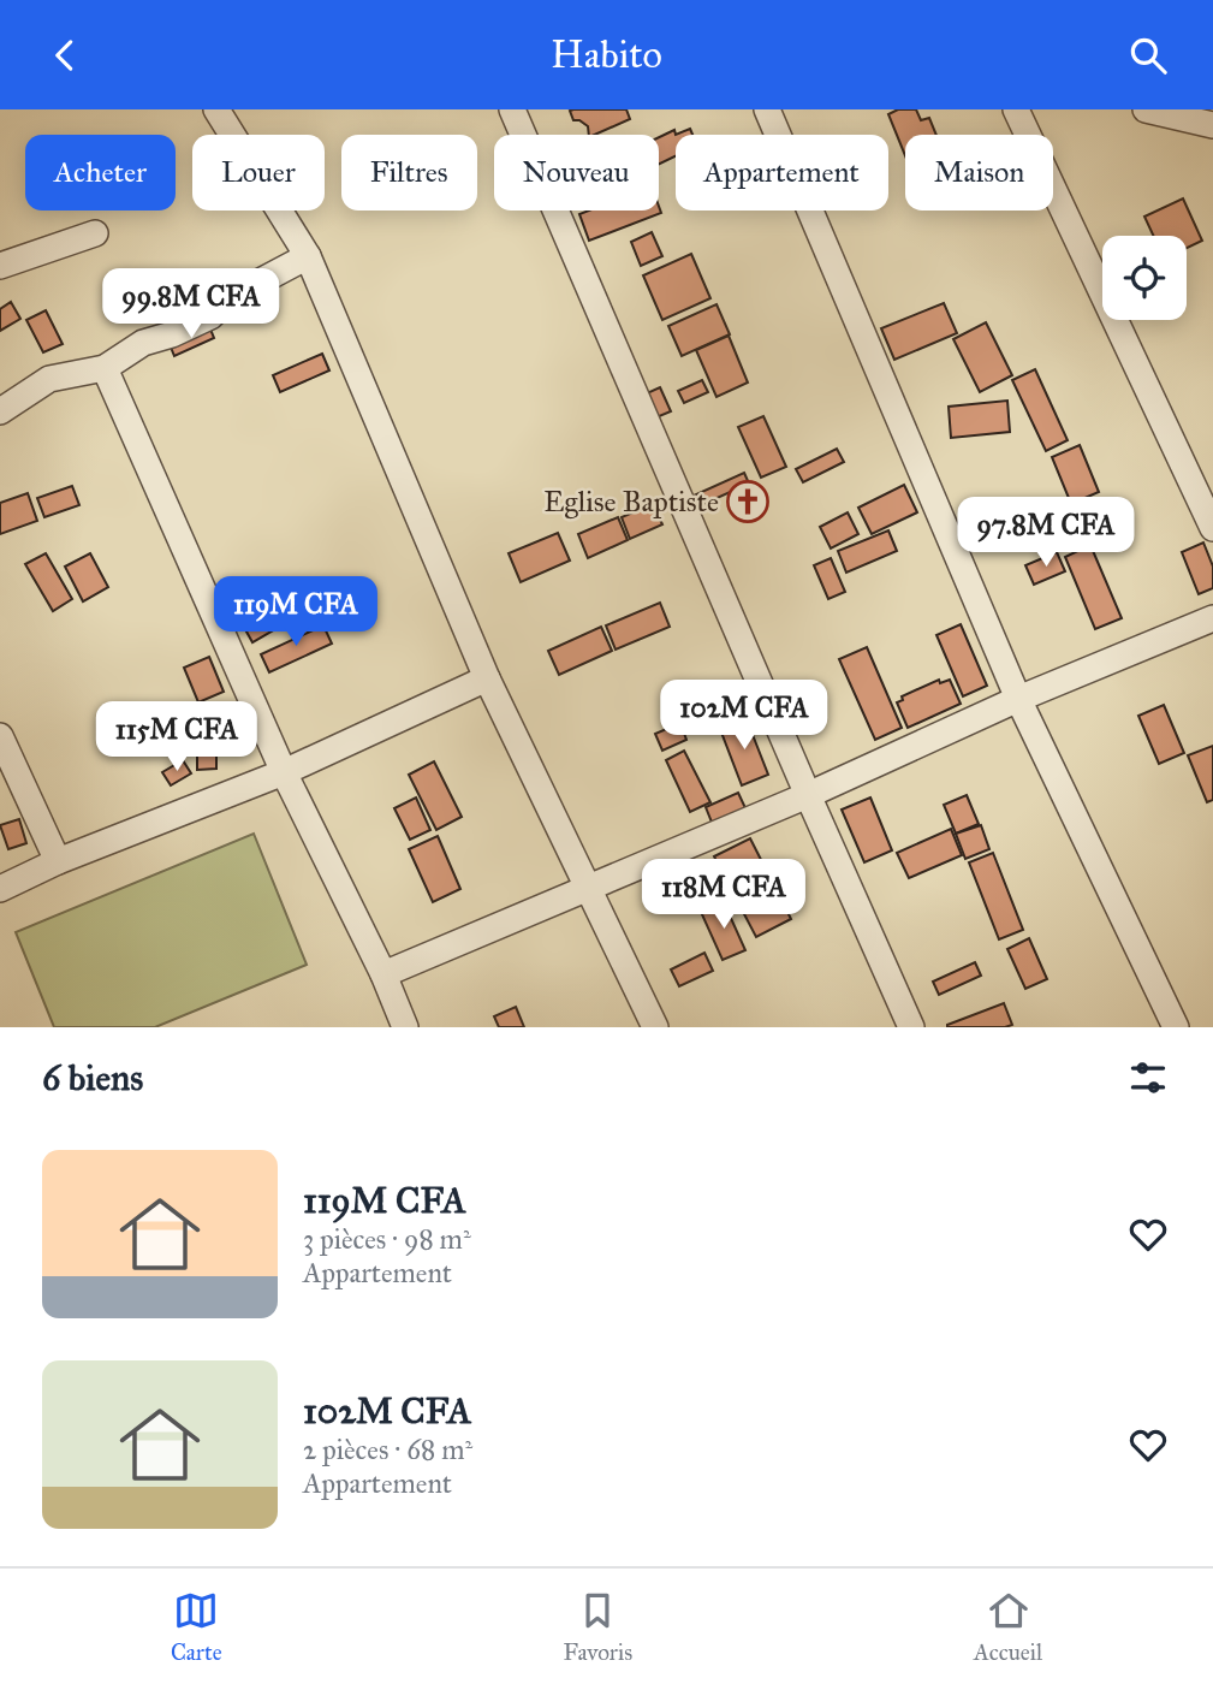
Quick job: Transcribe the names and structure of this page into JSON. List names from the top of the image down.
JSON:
{
  "places": {
    "church": ["Eglise Baptiste"]
  },
  "page": {
    "header": "Habito",
    "chip": [
      "Acheter",
      "Louer",
      "Filtres",
      "Nouveau",
      "Appartement",
      "Maison"
    ],
    "price": [
      "99.8M CFA",
      "97.8M CFA",
      "119M CFA",
      "102M CFA",
      "115M CFA",
      "118M CFA"
    ],
    "heading": "6 biens",
    "list": [
      {
        "name": "119M CFA",
        "note": "3 pièces · 98 m² · Appartement"
      },
      {
        "name": "102M CFA",
        "note": "2 pièces · 68 m² · Appartement"
      }
    ],
    "tabs": ["Carte", "Favoris", "Accueil"]
  }
}
